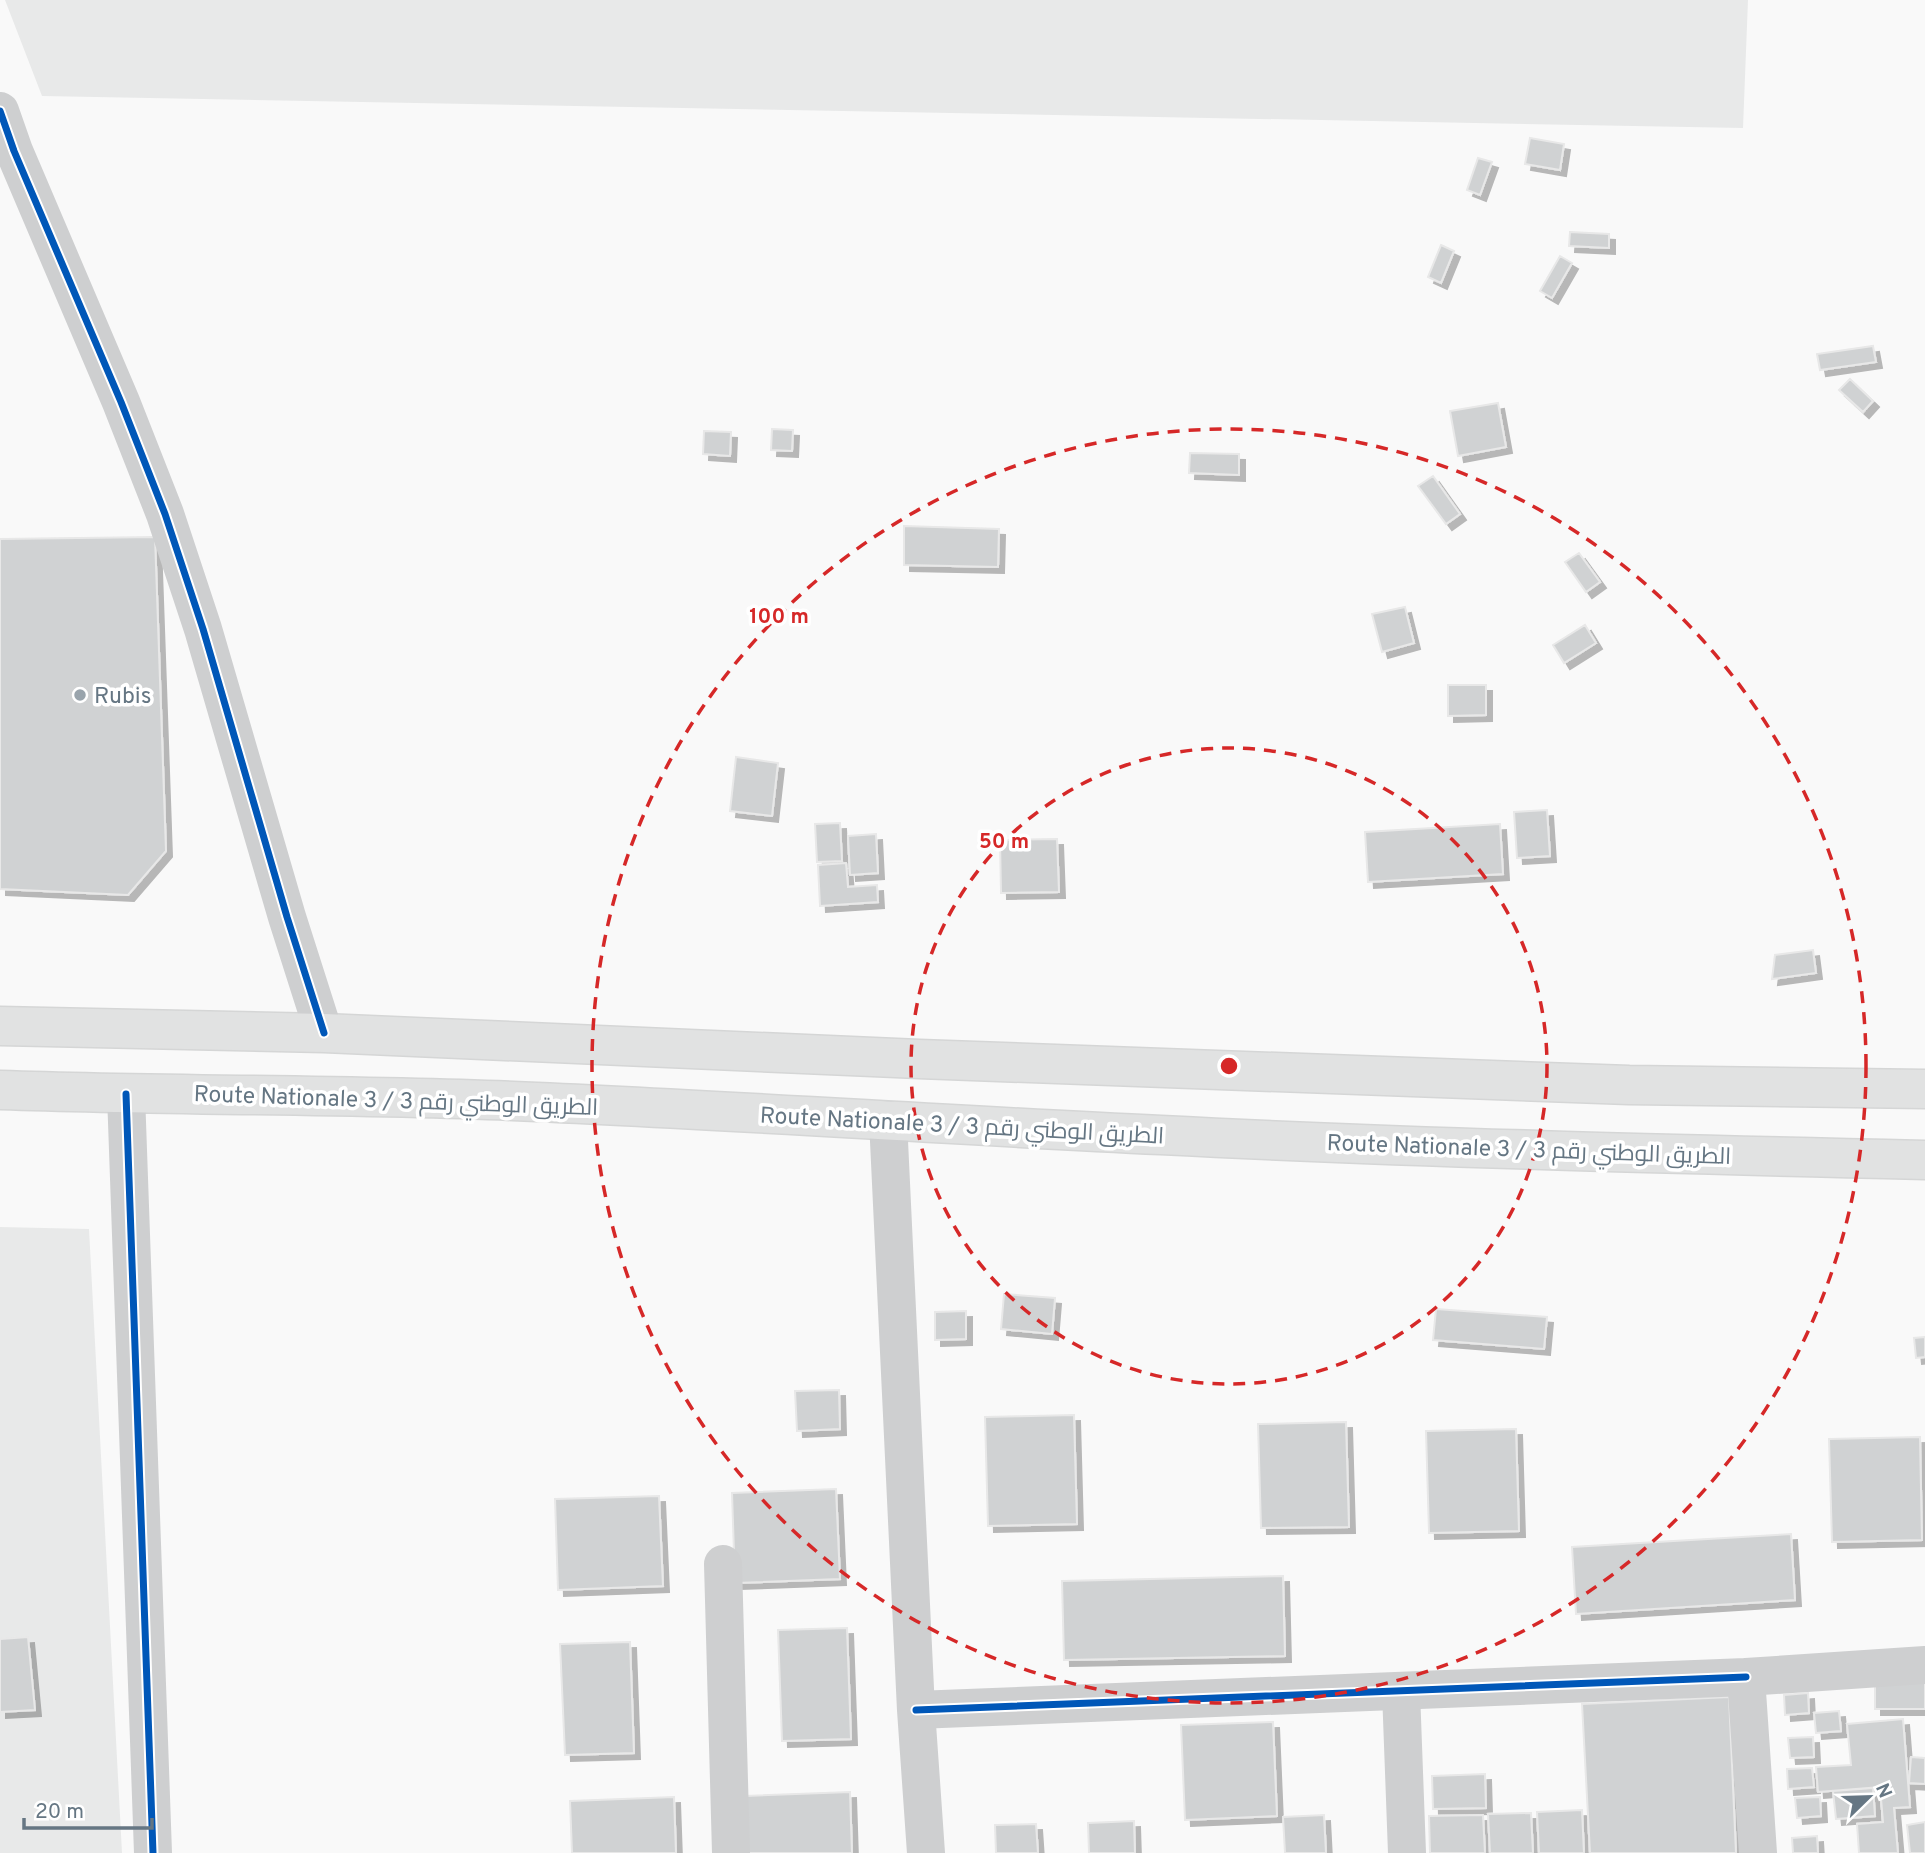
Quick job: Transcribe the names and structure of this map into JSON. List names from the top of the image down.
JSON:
{
  "streets": {
    "highway": ["Route Nationale 3 / الطريق الوطني رقم 3"]
  },
  "places": ["Rubis"],
  "scale_bar": "20 m",
  "north": "top right",
  "rings": ["100 m", "50 m"]
}
